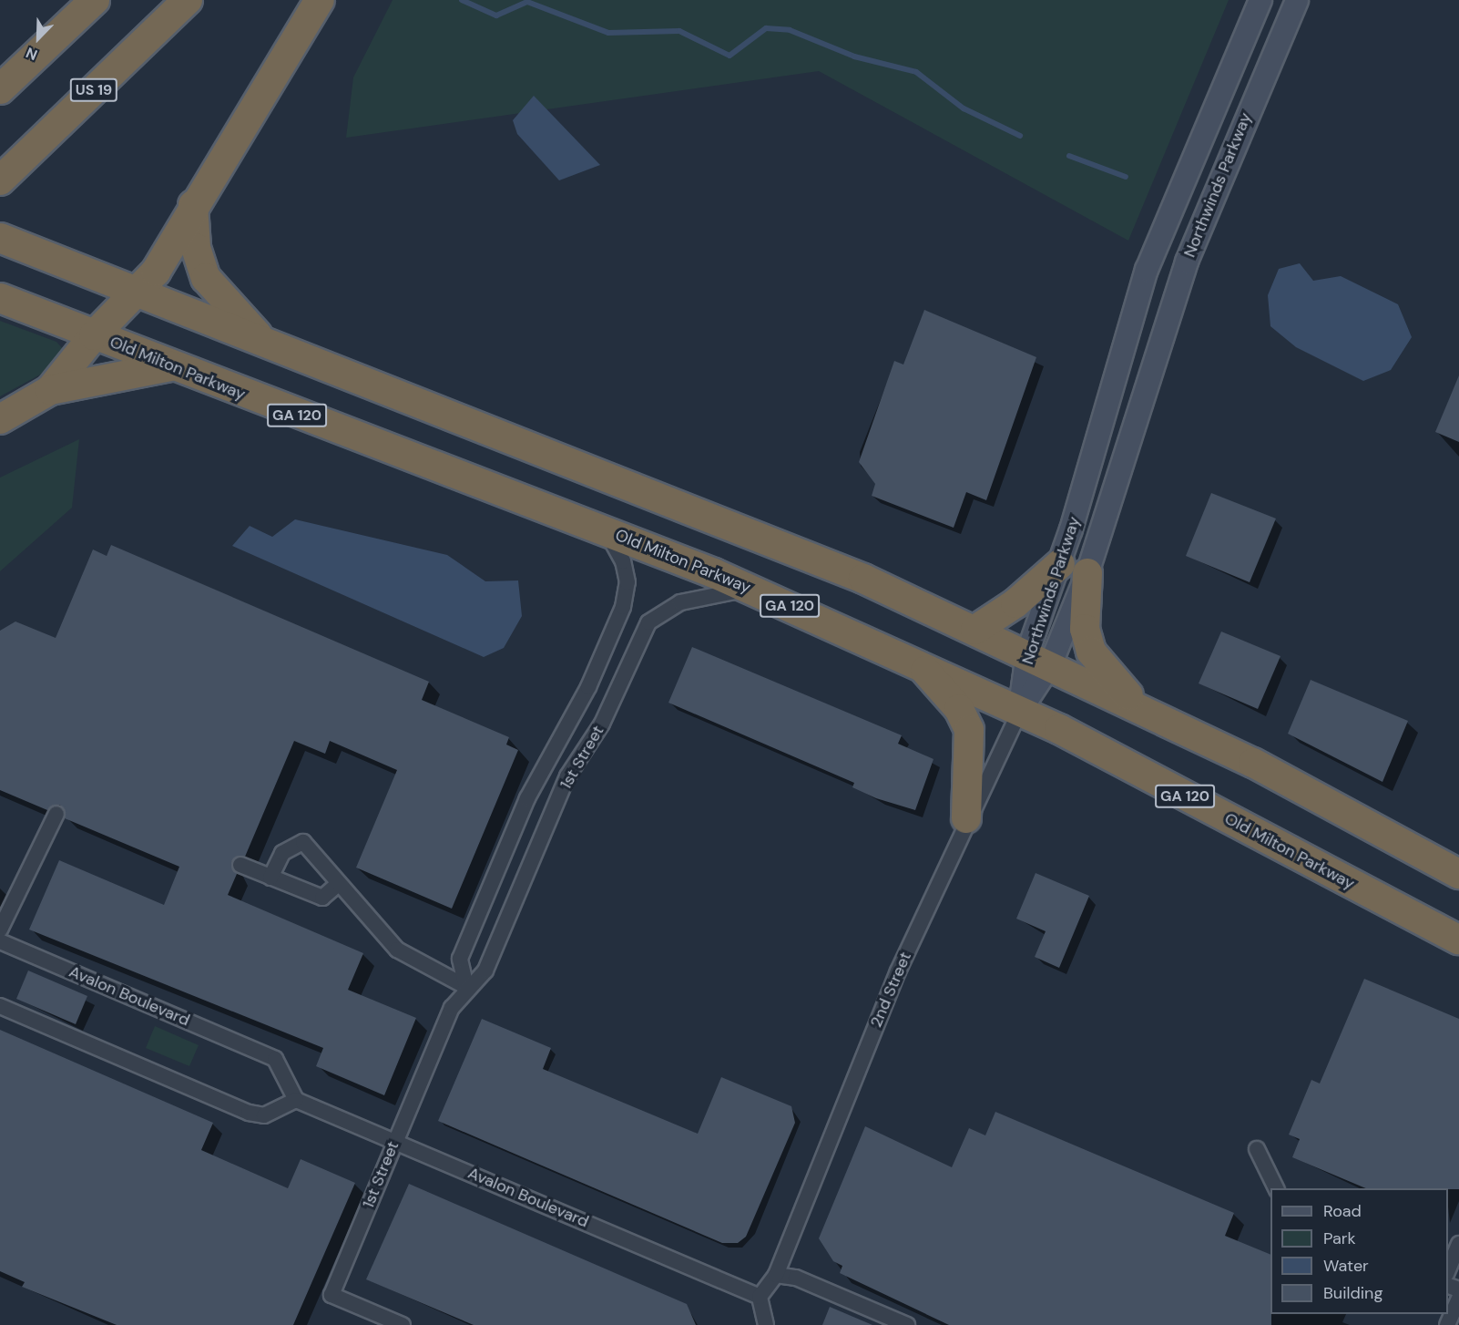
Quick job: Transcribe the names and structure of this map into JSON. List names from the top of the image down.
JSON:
{
  "streets": {
    "highway": ["US 19", "Old Milton Parkway", "GA 120"],
    "street": [
      "Northwinds Parkway",
      "1st Street",
      "2nd Street",
      "Avalon Boulevard"
    ]
  },
  "crossings": [
    ["Northwinds Parkway", "Old Milton Parkway"],
    ["Northwinds Parkway", "2nd Street"],
    ["Old Milton Parkway", "1st Street"],
    ["Old Milton Parkway", "2nd Street"],
    ["1st Street", "Avalon Boulevard"]
  ],
  "legend": [
    "Road",
    "Park",
    "Water",
    "Building"
  ],
  "north": "bottom left"
}
